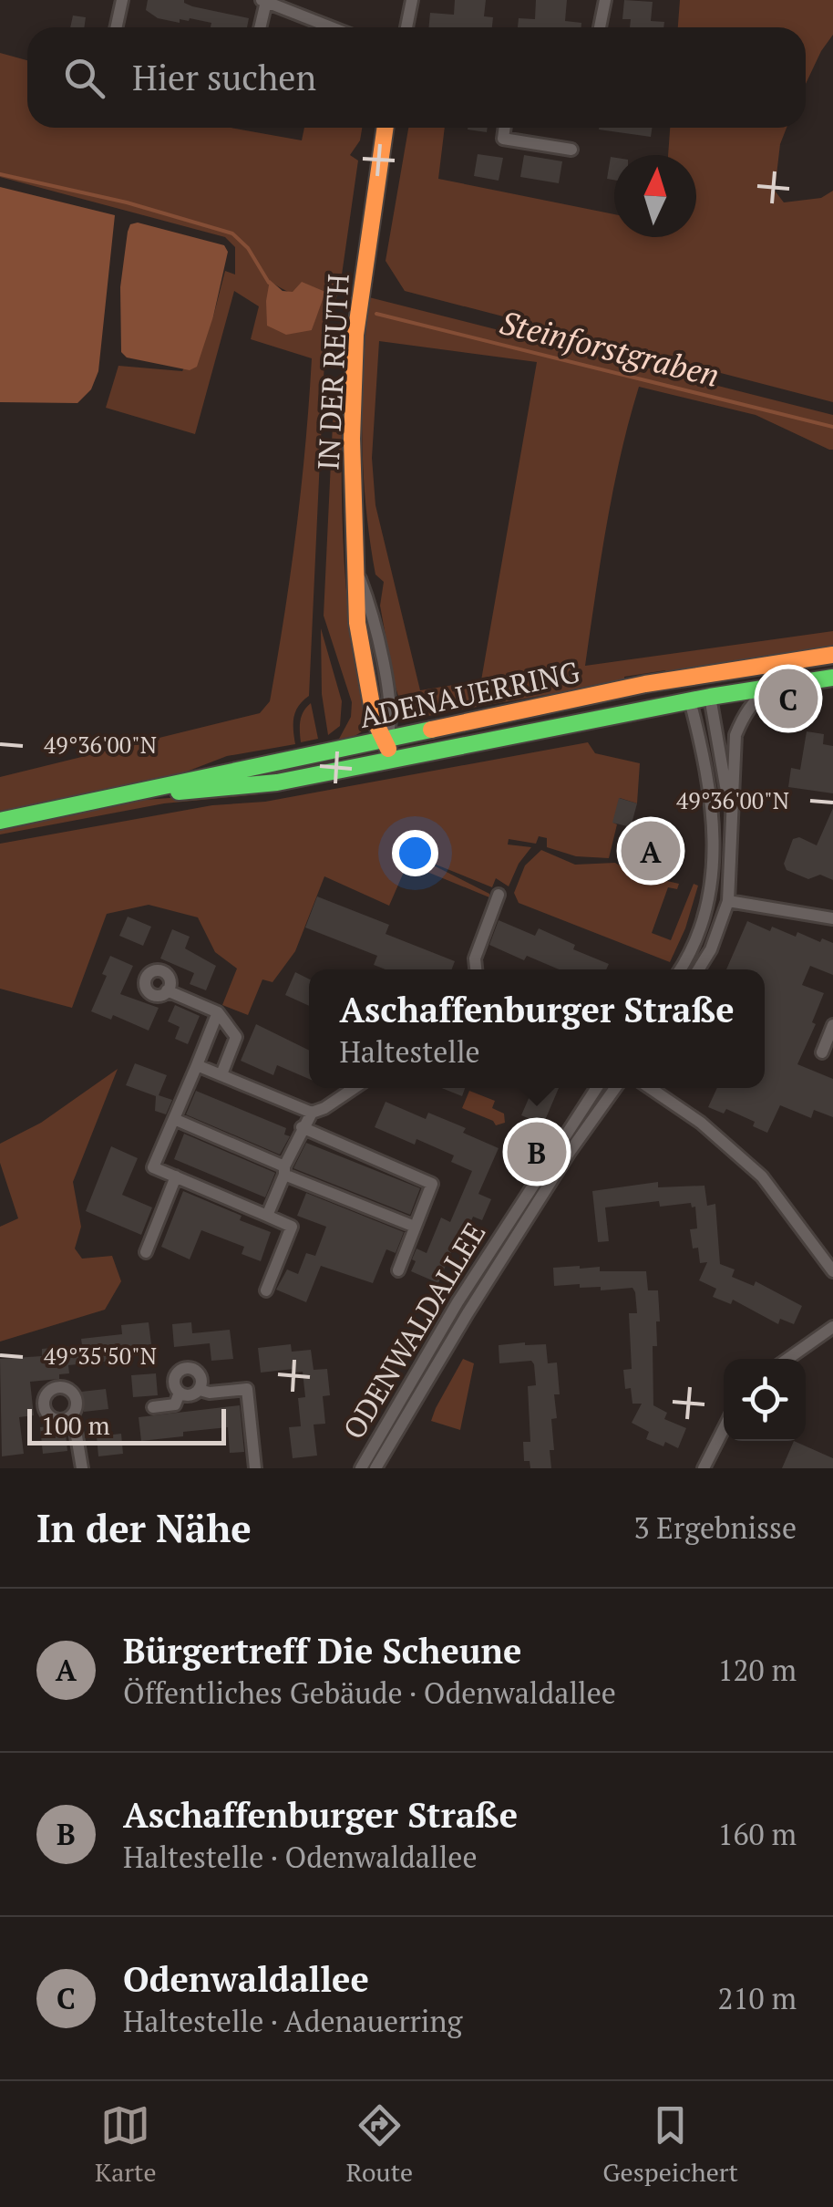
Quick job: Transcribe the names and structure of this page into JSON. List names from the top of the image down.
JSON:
{
  "streets": {
    "main road": ["IN DER REUTH", "ADENAUERRING"],
    "street": ["ODENWALDALLEE"]
  },
  "crossings": [
    ["IN DER REUTH", "ADENAUERRING"]
  ],
  "water": ["Steinforstgraben"],
  "scale_bar": "100 m",
  "north": "top",
  "page": {
    "search": "Hier suchen",
    "pins": ["C", "A", "B"],
    "popup": ["Aschaffenburger Straße", "Haltestelle"],
    "scale": "100 m",
    "heading": ["In der Nähe", "3 Ergebnisse"],
    "list": [
      {
        "mark": "A",
        "name": "Bürgertreff Die Scheune",
        "note": "Öffentliches Gebäude · Odenwaldallee",
        "value": "120 m"
      },
      {
        "mark": "B",
        "name": "Aschaffenburger Straße",
        "note": "Haltestelle · Odenwaldallee",
        "value": "160 m"
      },
      {
        "mark": "C",
        "name": "Odenwaldallee",
        "note": "Haltestelle · Adenauerring",
        "value": "210 m"
      }
    ],
    "nav": ["Karte", "Route", "Gespeichert"]
  },
  "coordinates": ["49°36'00\"N", "49°35'50\"N"]
}
